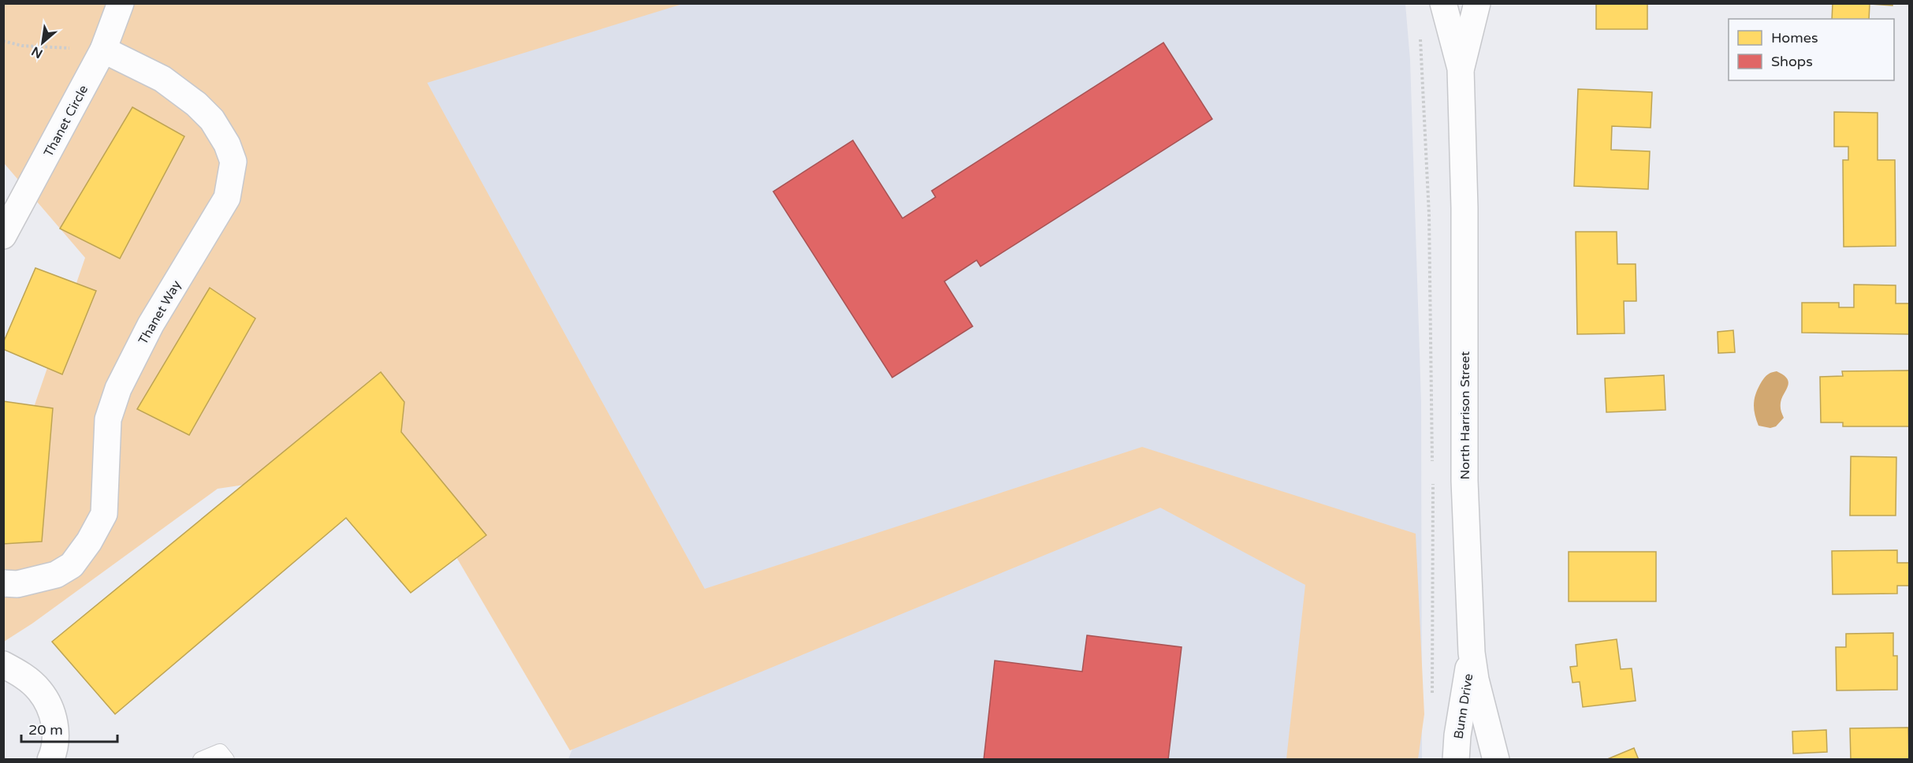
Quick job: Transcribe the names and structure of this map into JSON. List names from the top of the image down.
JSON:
{
  "streets": {
    "street": [
      "Thanet Circle",
      "Thanet Way",
      "North Harrison Street",
      "Bunn Drive"
    ]
  },
  "crossings": [
    ["Thanet Circle", "Thanet Way"],
    ["North Harrison Street", "Bunn Drive"]
  ],
  "legend": ["Homes", "Shops"],
  "scale_bar": "20 m",
  "north": "bottom left"
}
